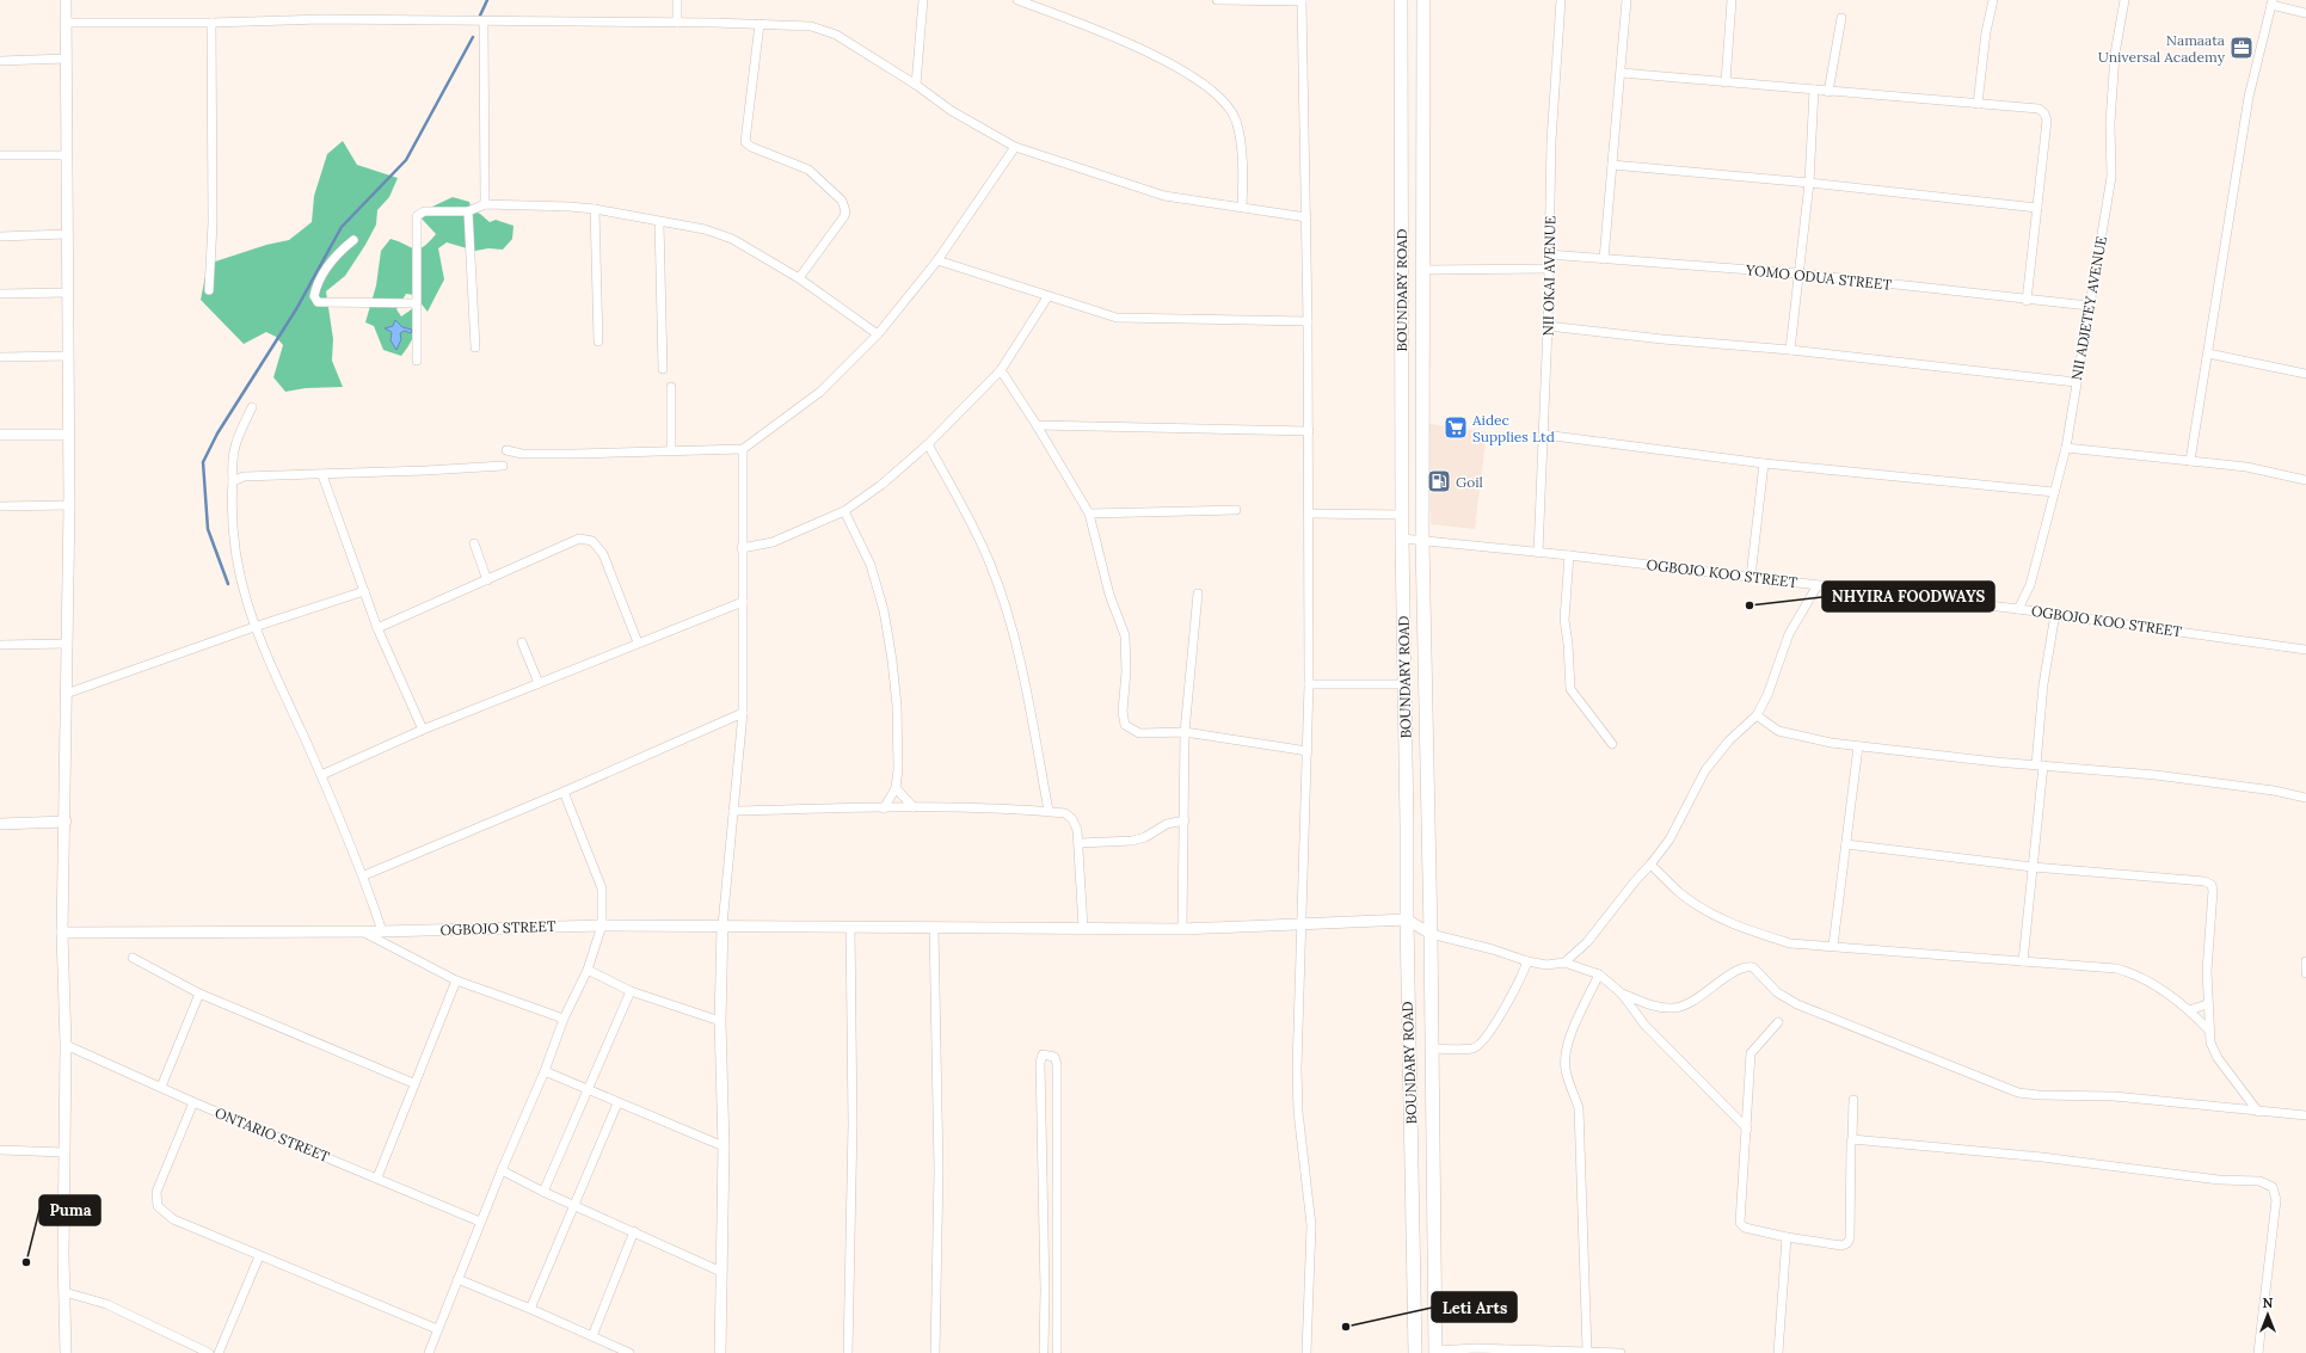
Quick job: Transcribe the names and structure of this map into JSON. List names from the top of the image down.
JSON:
{
  "streets": {
    "main road": ["BOUNDARY ROAD"],
    "street": [
      "NII OKAI AVENUE",
      "YOMO ODUA STREET",
      "NII ADJETEY AVENUE",
      "OGBOJO KOO STREET",
      "OGBOJO STREET",
      "ONTARIO STREET"
    ]
  },
  "crossings": [
    ["NII OKAI AVENUE", "YOMO ODUA STREET"],
    ["NII OKAI AVENUE", "OGBOJO KOO STREET"],
    ["YOMO ODUA STREET", "NII ADJETEY AVENUE"],
    ["BOUNDARY ROAD", "OGBOJO KOO STREET"],
    ["BOUNDARY ROAD", "OGBOJO STREET"],
    ["NII ADJETEY AVENUE", "OGBOJO KOO STREET"]
  ],
  "places": {
    "office": ["Namaata Universal Academy"],
    "supermarket": ["Aidec Supplies Ltd"],
    "fuel station": ["Goil"],
    "other": ["NHYIRA FOODWAYS", "Puma", "Leti Arts"]
  },
  "north": "top"
}
